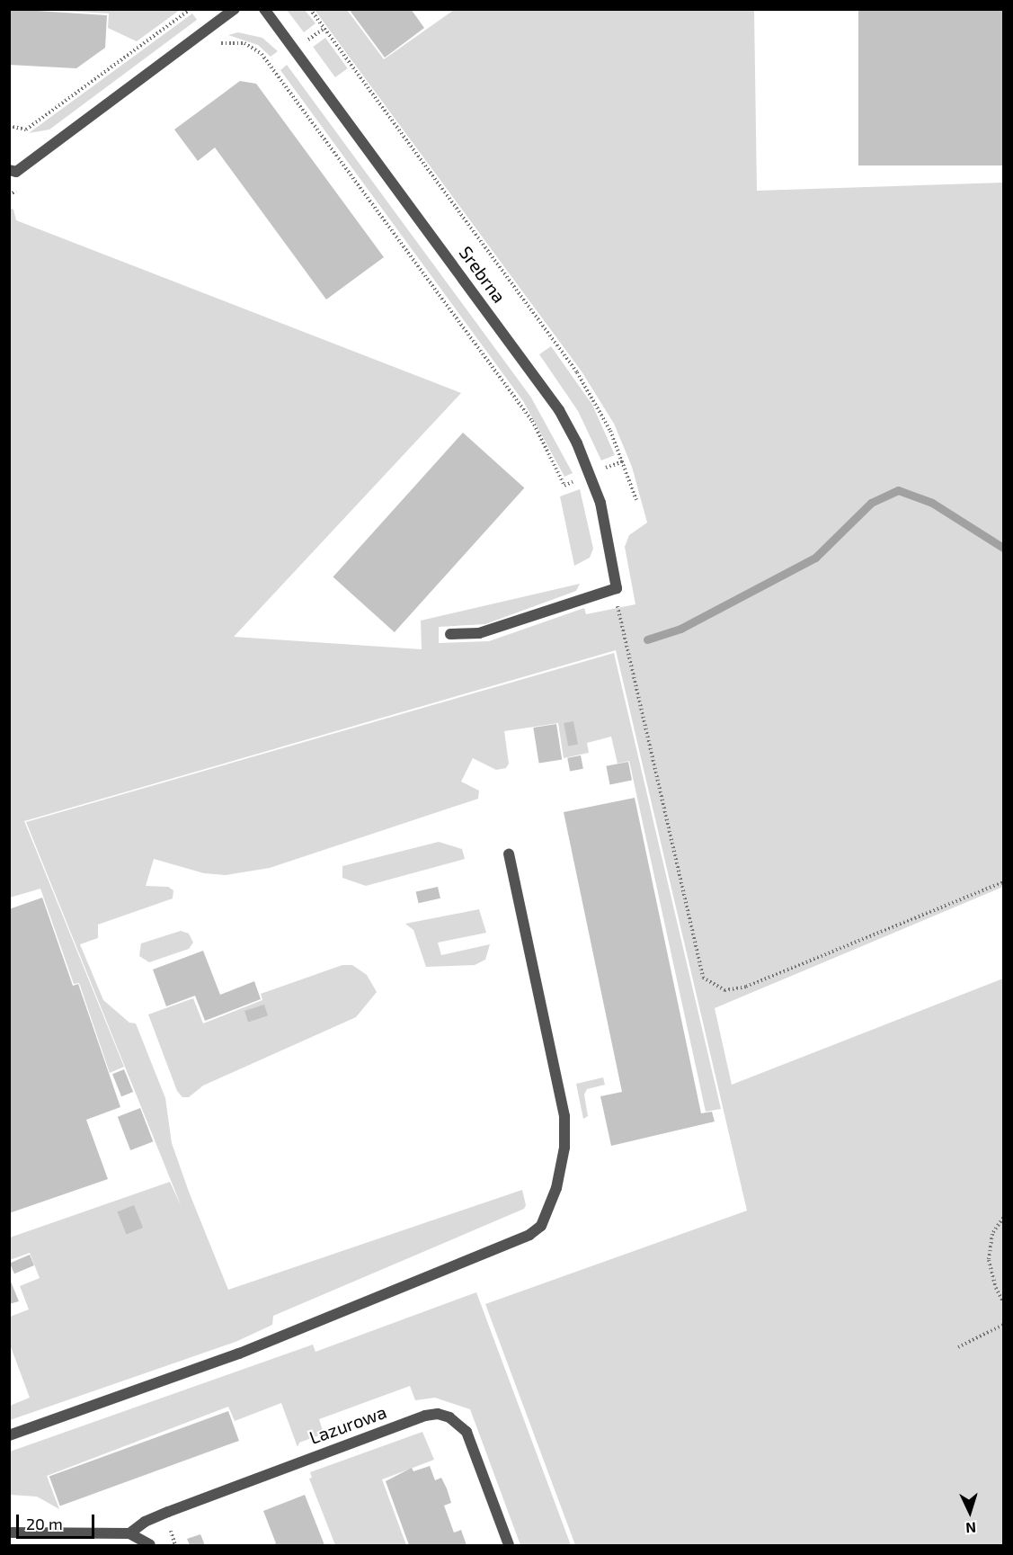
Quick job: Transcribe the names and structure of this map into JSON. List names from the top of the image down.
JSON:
{
  "streets": {
    "street": ["Srebrna", "Lazurowa"]
  },
  "scale_bar": "20 m",
  "north": "bottom"
}
